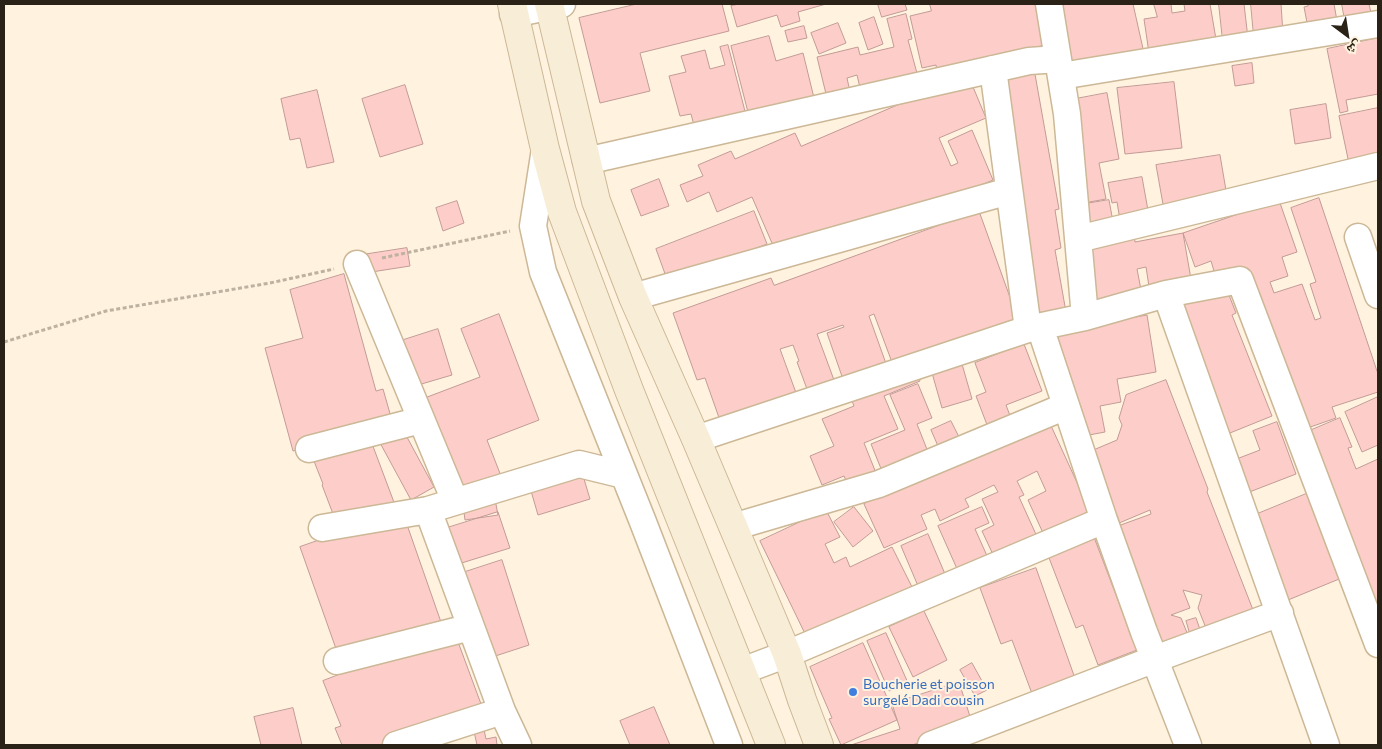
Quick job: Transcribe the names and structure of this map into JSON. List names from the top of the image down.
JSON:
{
  "places": ["Boucherie et poisson surgelé Dadi cousin"],
  "north": "bottom right"
}
